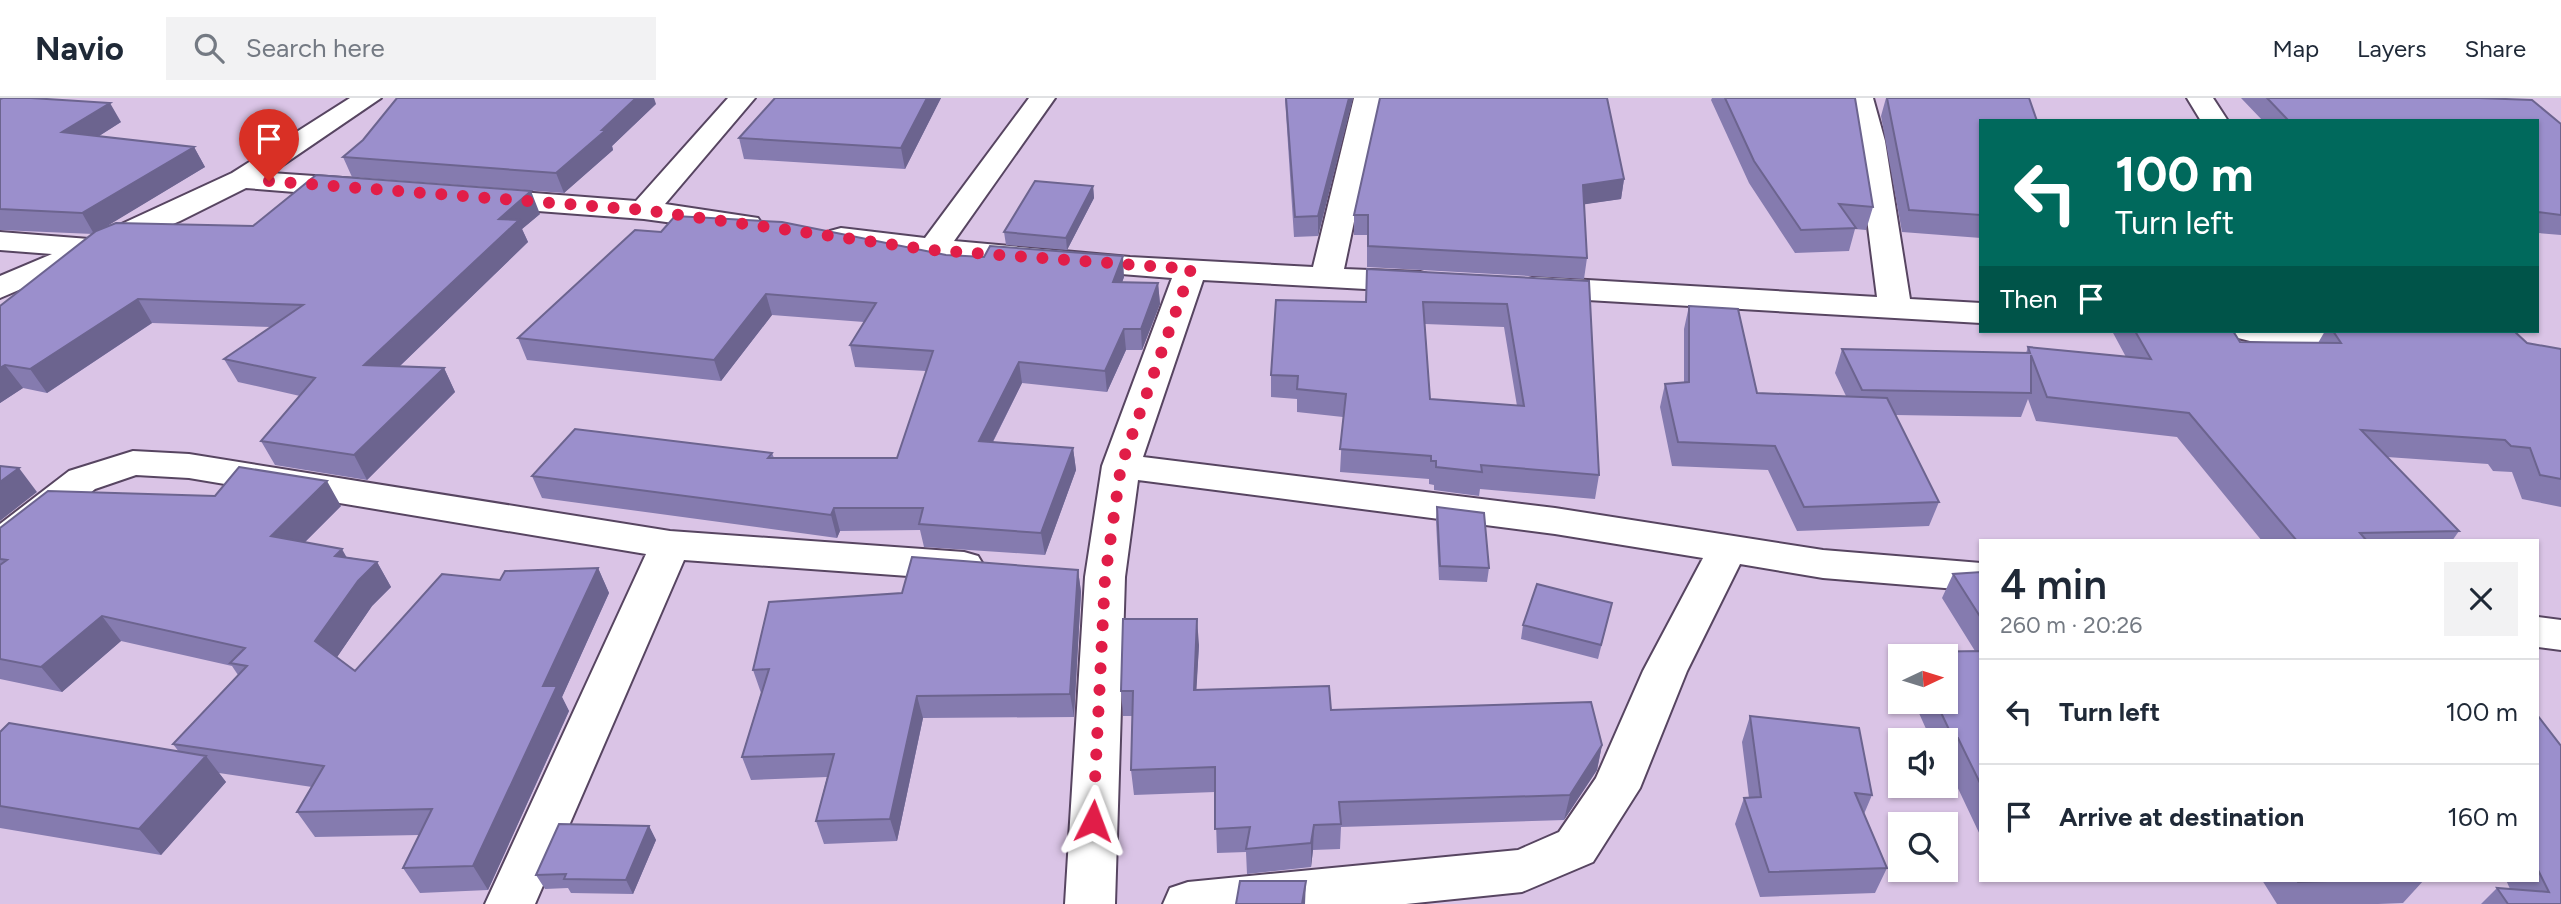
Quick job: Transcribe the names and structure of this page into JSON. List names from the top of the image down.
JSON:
{
  "north": "right",
  "page": {
    "header": "Navio",
    "search": "Search here",
    "nav": ["Map", "Layers", "Share"],
    "turn": ["100 m", "Turn left"],
    "then": "Then",
    "heading": ["4 min", "260 m · 20:26"],
    "list": [
      {
        "name": "Turn left",
        "value": "100 m"
      },
      {
        "name": "Arrive at destination",
        "value": "160 m"
      }
    ]
  }
}
